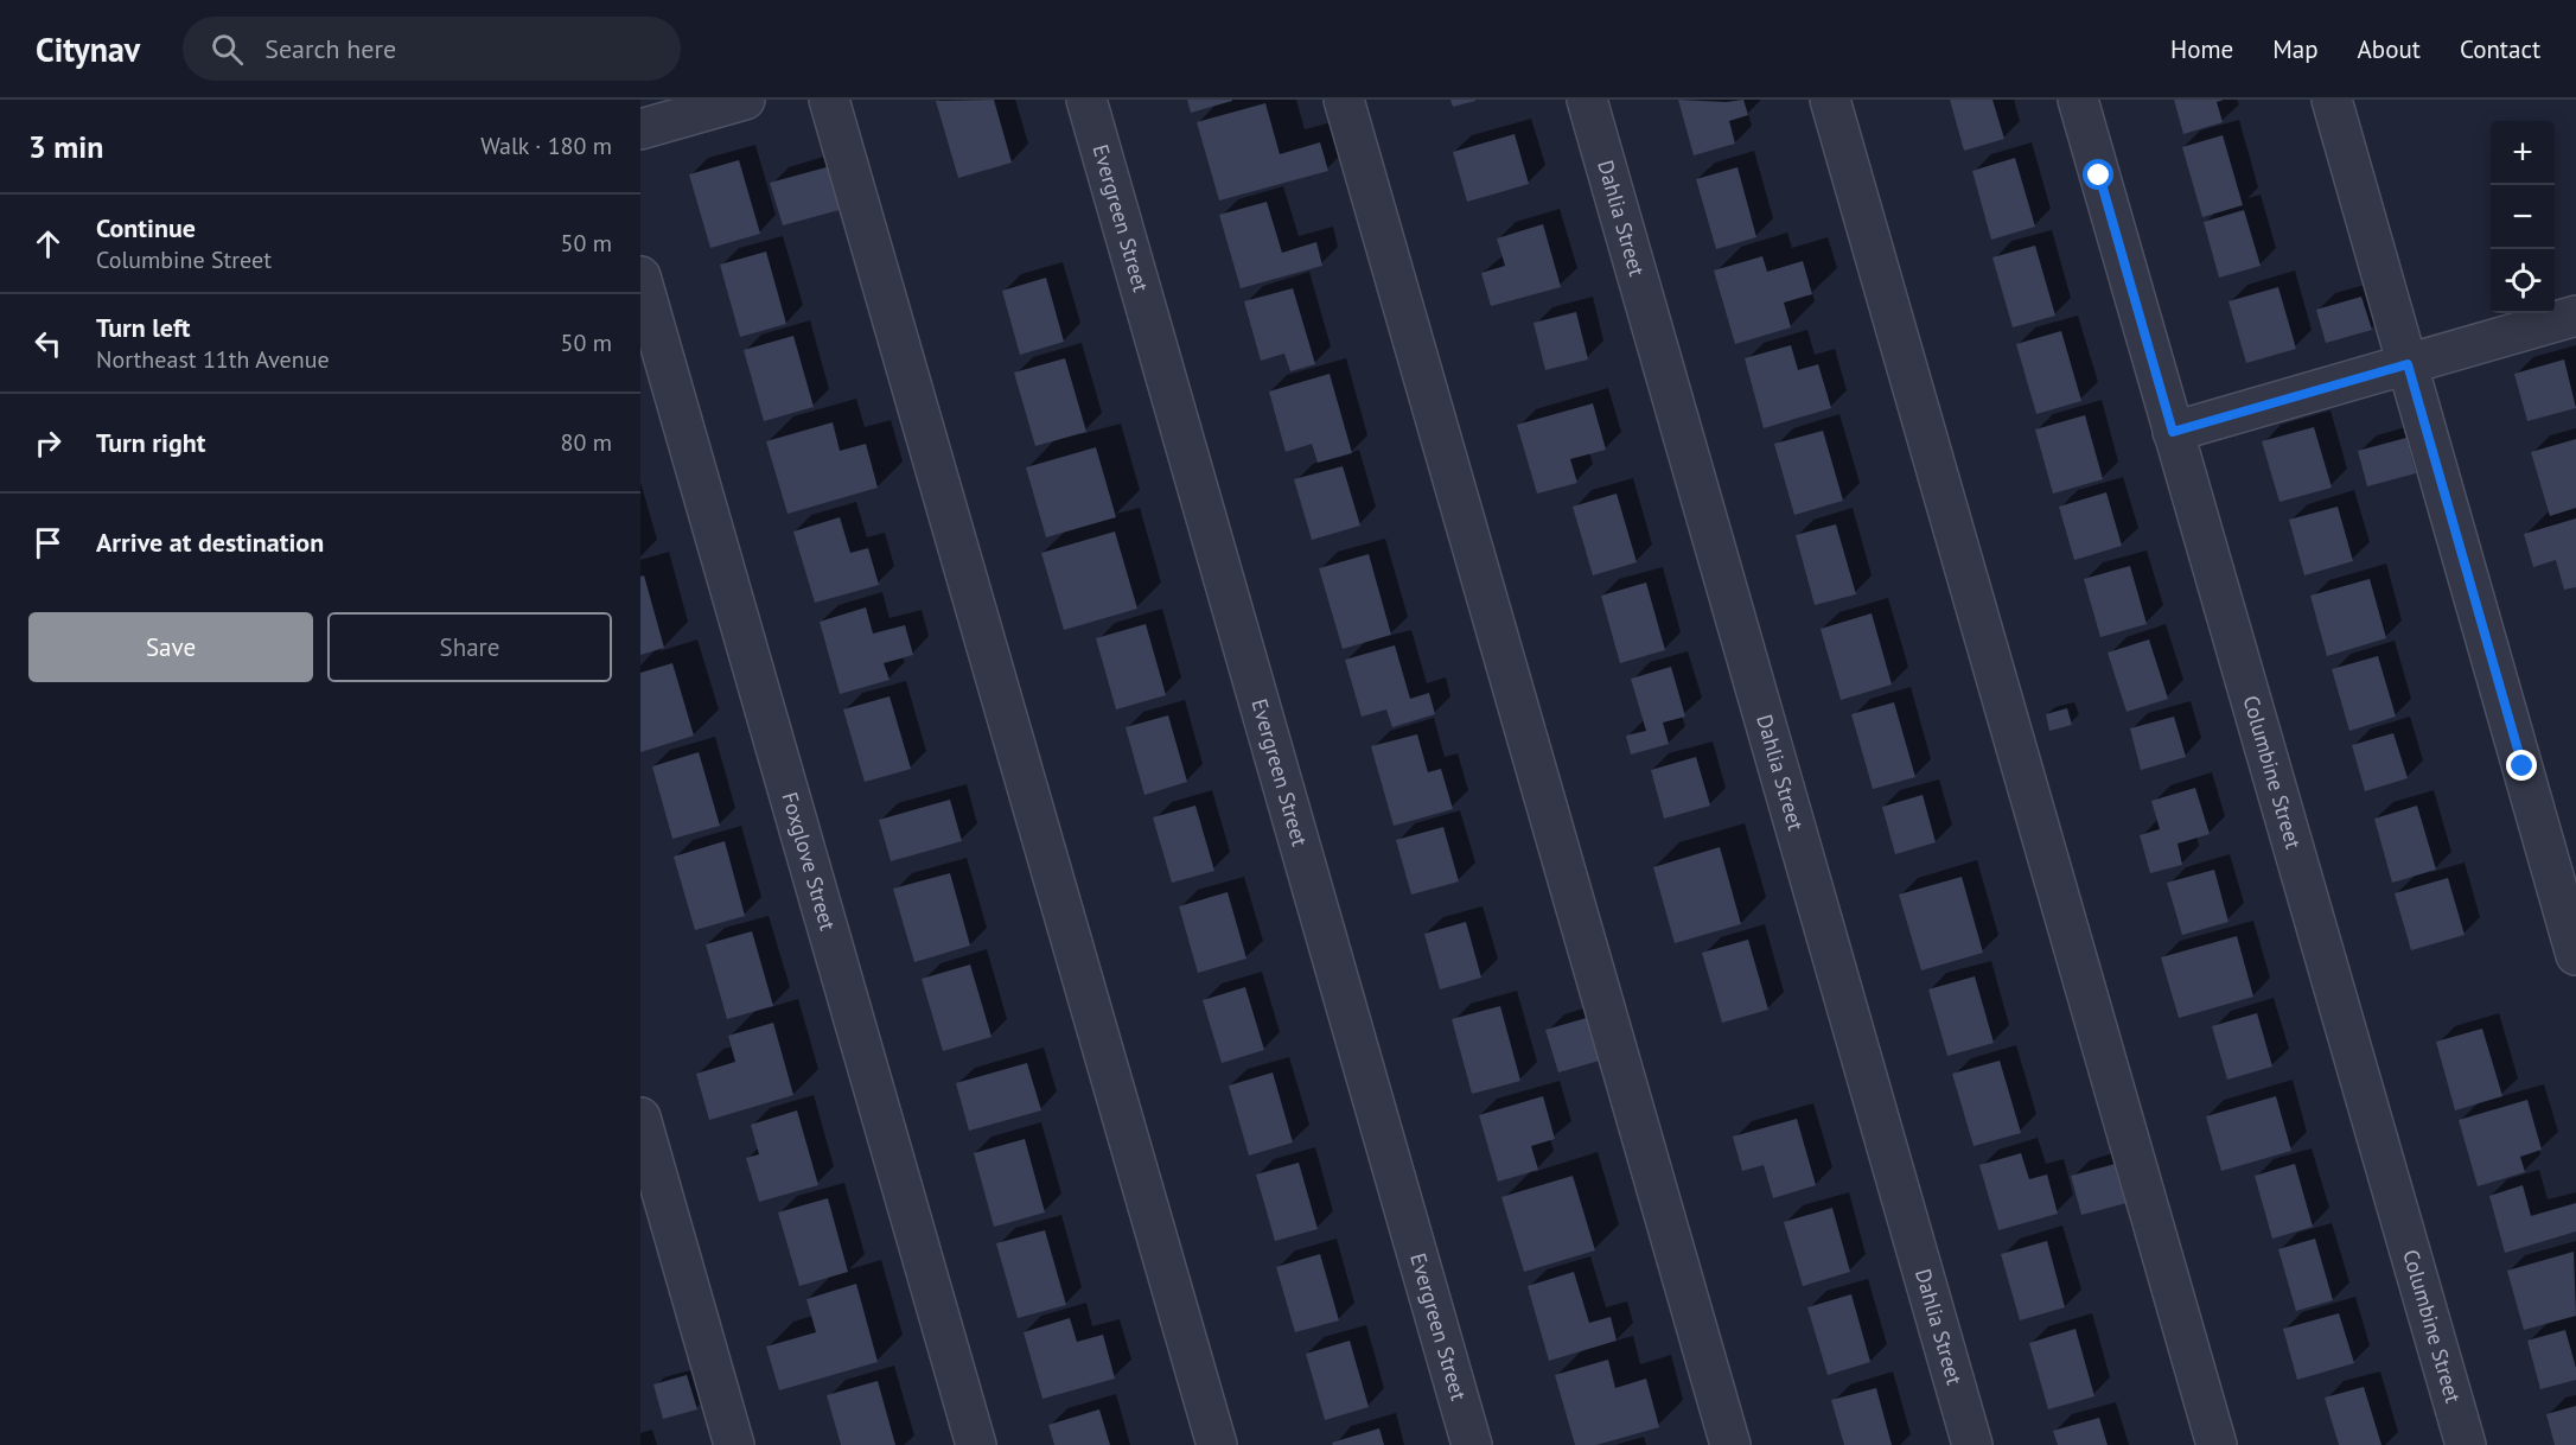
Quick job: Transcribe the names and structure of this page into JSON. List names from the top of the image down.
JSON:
{
  "streets": {
    "street": [
      "Evergreen Street",
      "Dahlia Street",
      "Columbine Street",
      "Foxglove Street"
    ]
  },
  "page": {
    "header": "Citynav",
    "search": "Search here",
    "nav": [
      "Home",
      "Map",
      "About",
      "Contact"
    ],
    "heading": ["3 min", "Walk · 180 m"],
    "map_buttons": ["+", "−"],
    "list": [
      ["Continue", "Columbine Street", "50 m"],
      ["Turn left", "Northeast 11th Avenue", "50 m"],
      ["Turn right", "80 m"],
      "Arrive at destination"
    ],
    "buttons": ["Save", "Share"]
  }
}
